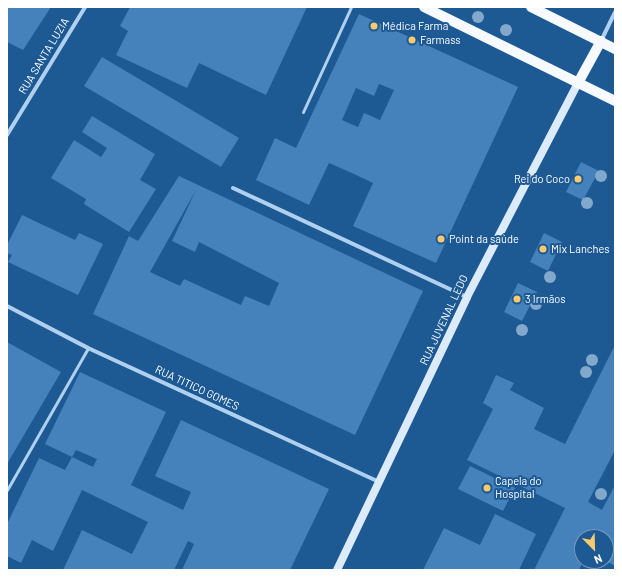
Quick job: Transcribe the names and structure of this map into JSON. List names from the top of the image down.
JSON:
{
  "streets": {
    "main road": ["RUA JUVENAL LEDO"],
    "street": ["RUA SANTA LUZIA", "RUA TITICO GOMES"]
  },
  "crossings": [
    ["RUA JUVENAL LEDO", "RUA TITICO GOMES"]
  ],
  "places": [
    "Médica Farma",
    "Farmass",
    "Rei do Coco",
    "Point da saúde",
    "Mix Lanches",
    "3 Irmãos",
    "Capela do Hospital"
  ],
  "north": "bottom right"
}
